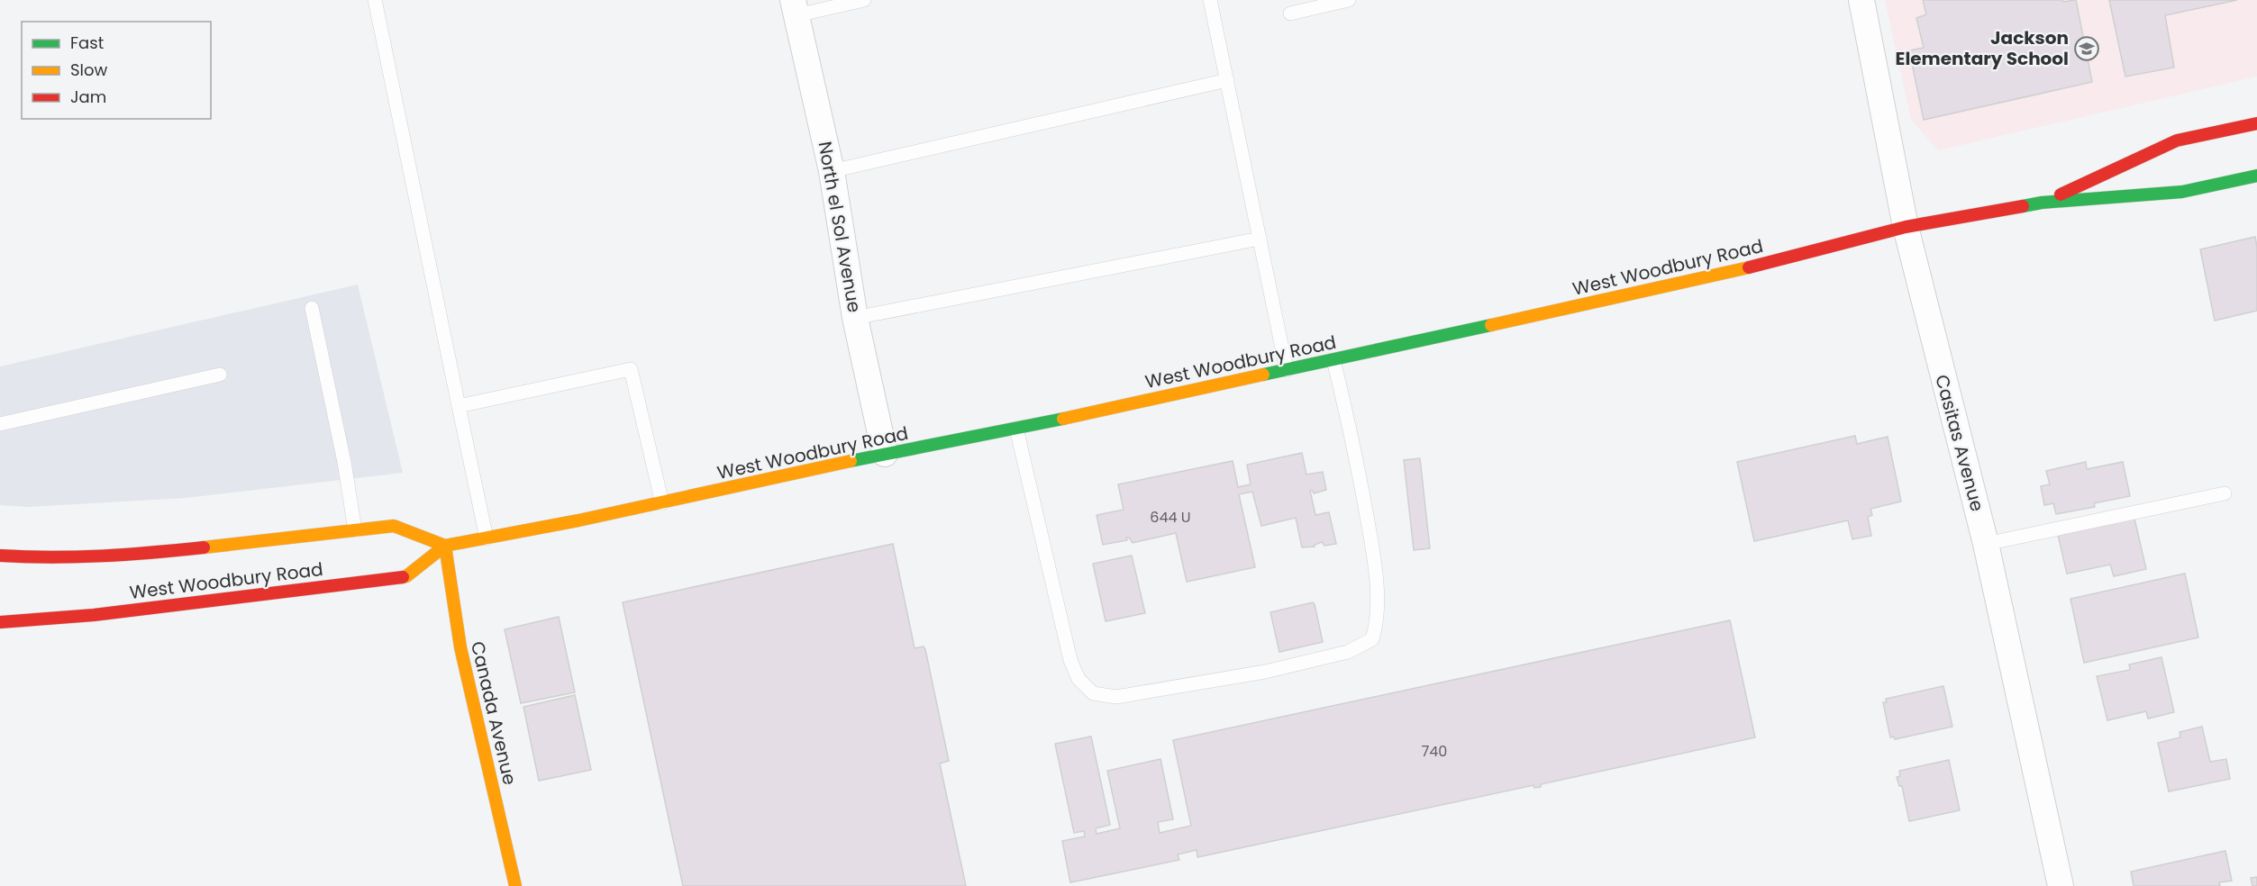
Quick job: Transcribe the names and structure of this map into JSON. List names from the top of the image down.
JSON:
{
  "streets": {
    "main road": ["West Woodbury Road", "Canada Avenue"],
    "street": ["North el Sol Avenue", "Casitas Avenue"]
  },
  "crossings": [
    ["North el Sol Avenue", "West Woodbury Road"],
    ["West Woodbury Road", "Casitas Avenue"],
    ["West Woodbury Road", "Canada Avenue"]
  ],
  "places": {
    "school or university": ["Jackson Elementary School"]
  },
  "house_numbers": ["644 U", "740"],
  "legend": ["Fast", "Slow", "Jam"]
}
